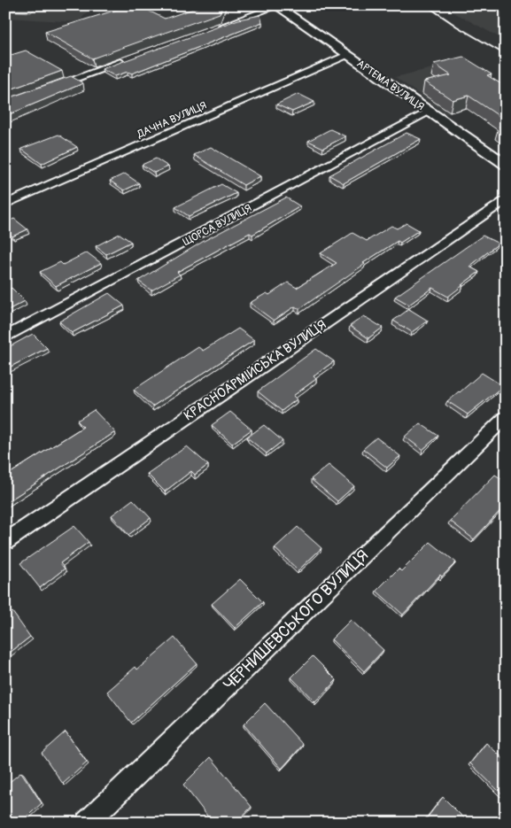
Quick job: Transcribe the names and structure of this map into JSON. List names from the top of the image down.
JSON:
{
  "streets": {
    "main road": ["АРТЕМА ВУЛИЦЯ"],
    "street": [
      "ДАЧНА ВУЛИЦЯ",
      "ЩОРСА ВУЛИЦЯ",
      "КРАСНОАРМІЙСЬКА ВУЛИЦЯ",
      "ЧЕРНИШЕВСЬКОГО ВУЛИЦЯ"
    ]
  },
  "crossings": [
    ["АРТЕМА ВУЛИЦЯ", "ДАЧНА ВУЛИЦЯ"],
    ["АРТЕМА ВУЛИЦЯ", "ЩОРСА ВУЛИЦЯ"]
  ]
}
